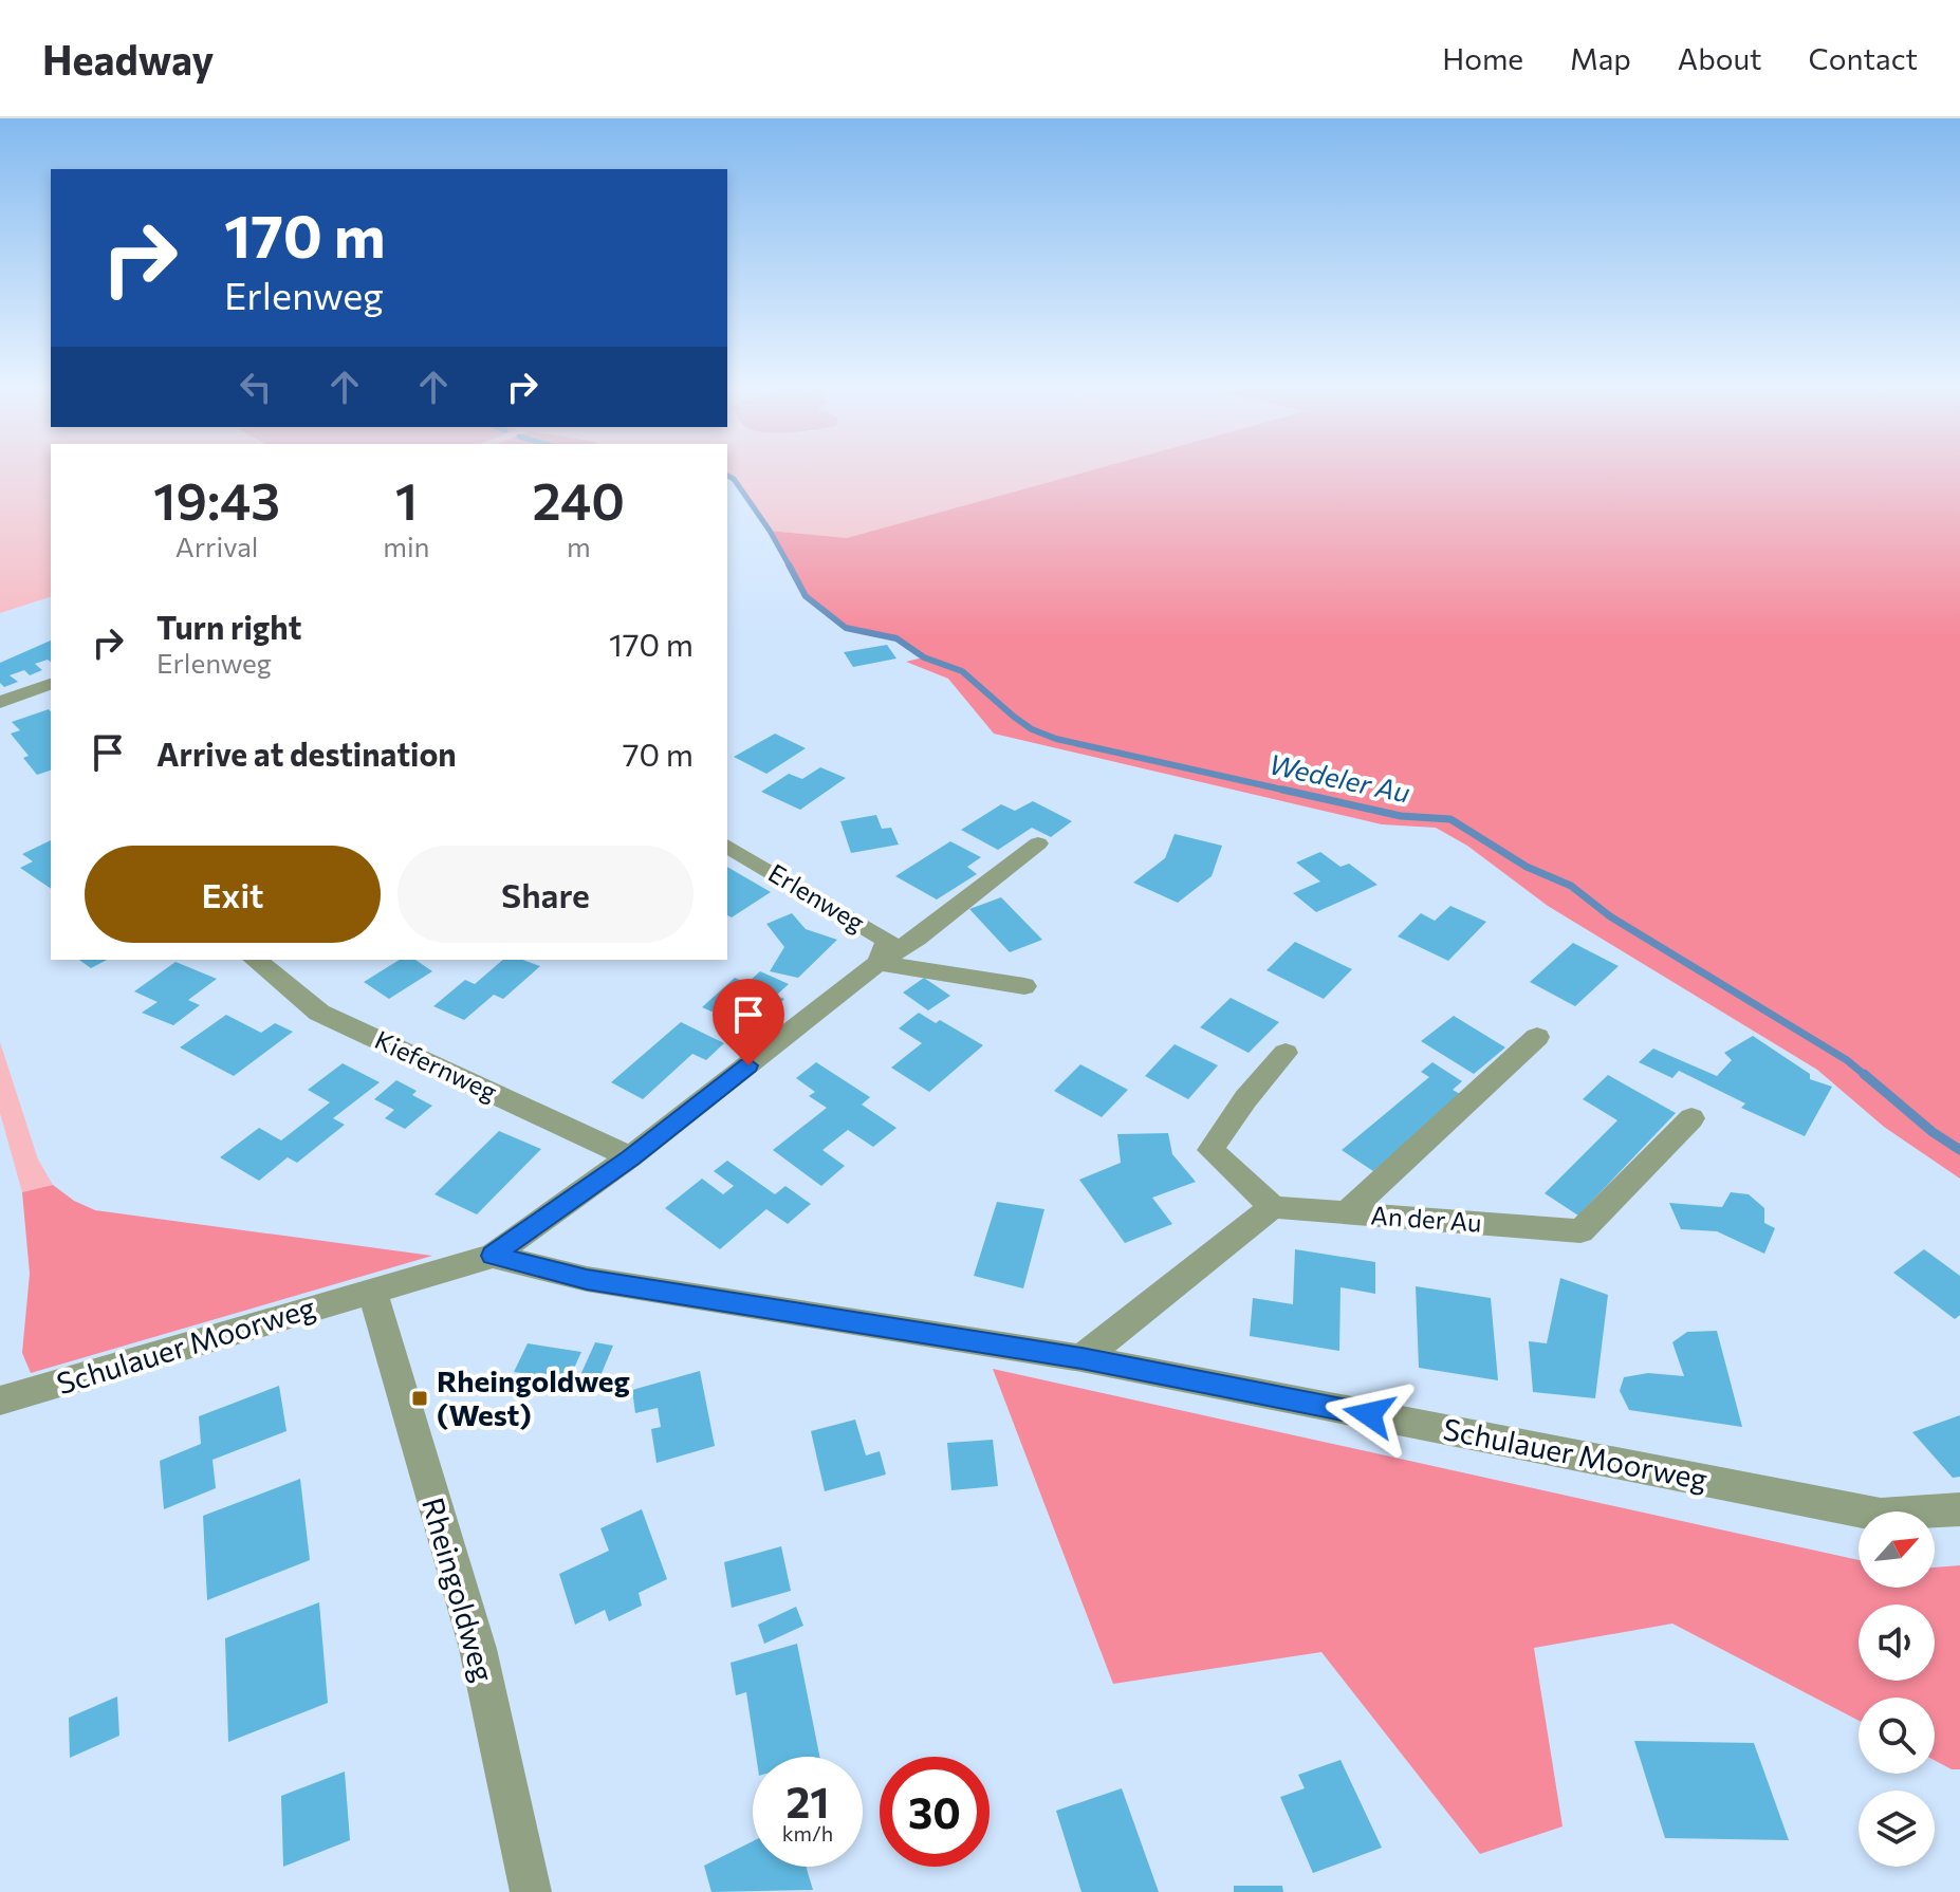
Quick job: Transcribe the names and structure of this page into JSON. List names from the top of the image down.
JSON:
{
  "streets": {
    "street": [
      "Erlenweg",
      "Kiefernweg",
      "An der Au",
      "Schulauer Moorweg",
      "Rheingoldweg"
    ]
  },
  "crossings": [
    ["Erlenweg", "Kiefernweg"],
    ["Erlenweg", "Schulauer Moorweg"],
    ["Erlenweg", "Rheingoldweg"],
    ["Schulauer Moorweg", "Rheingoldweg"]
  ],
  "water": ["Wedeler Au"],
  "places": {
    "transit": ["Rheingoldweg (West)"]
  },
  "north": "top right",
  "page": {
    "header": "Headway",
    "nav": [
      "Home",
      "Map",
      "About",
      "Contact"
    ],
    "turn": ["170 m", "Erlenweg"],
    "eta": [
      "19:43",
      "Arrival",
      "1",
      "min",
      "240",
      "m"
    ],
    "list": [
      {
        "name": "Turn right",
        "note": "Erlenweg",
        "value": "170 m"
      },
      {
        "name": "Arrive at destination",
        "value": "70 m"
      }
    ],
    "buttons": ["Exit", "Share"],
    "speed": "21 km/h",
    "limit": "30"
  }
}
